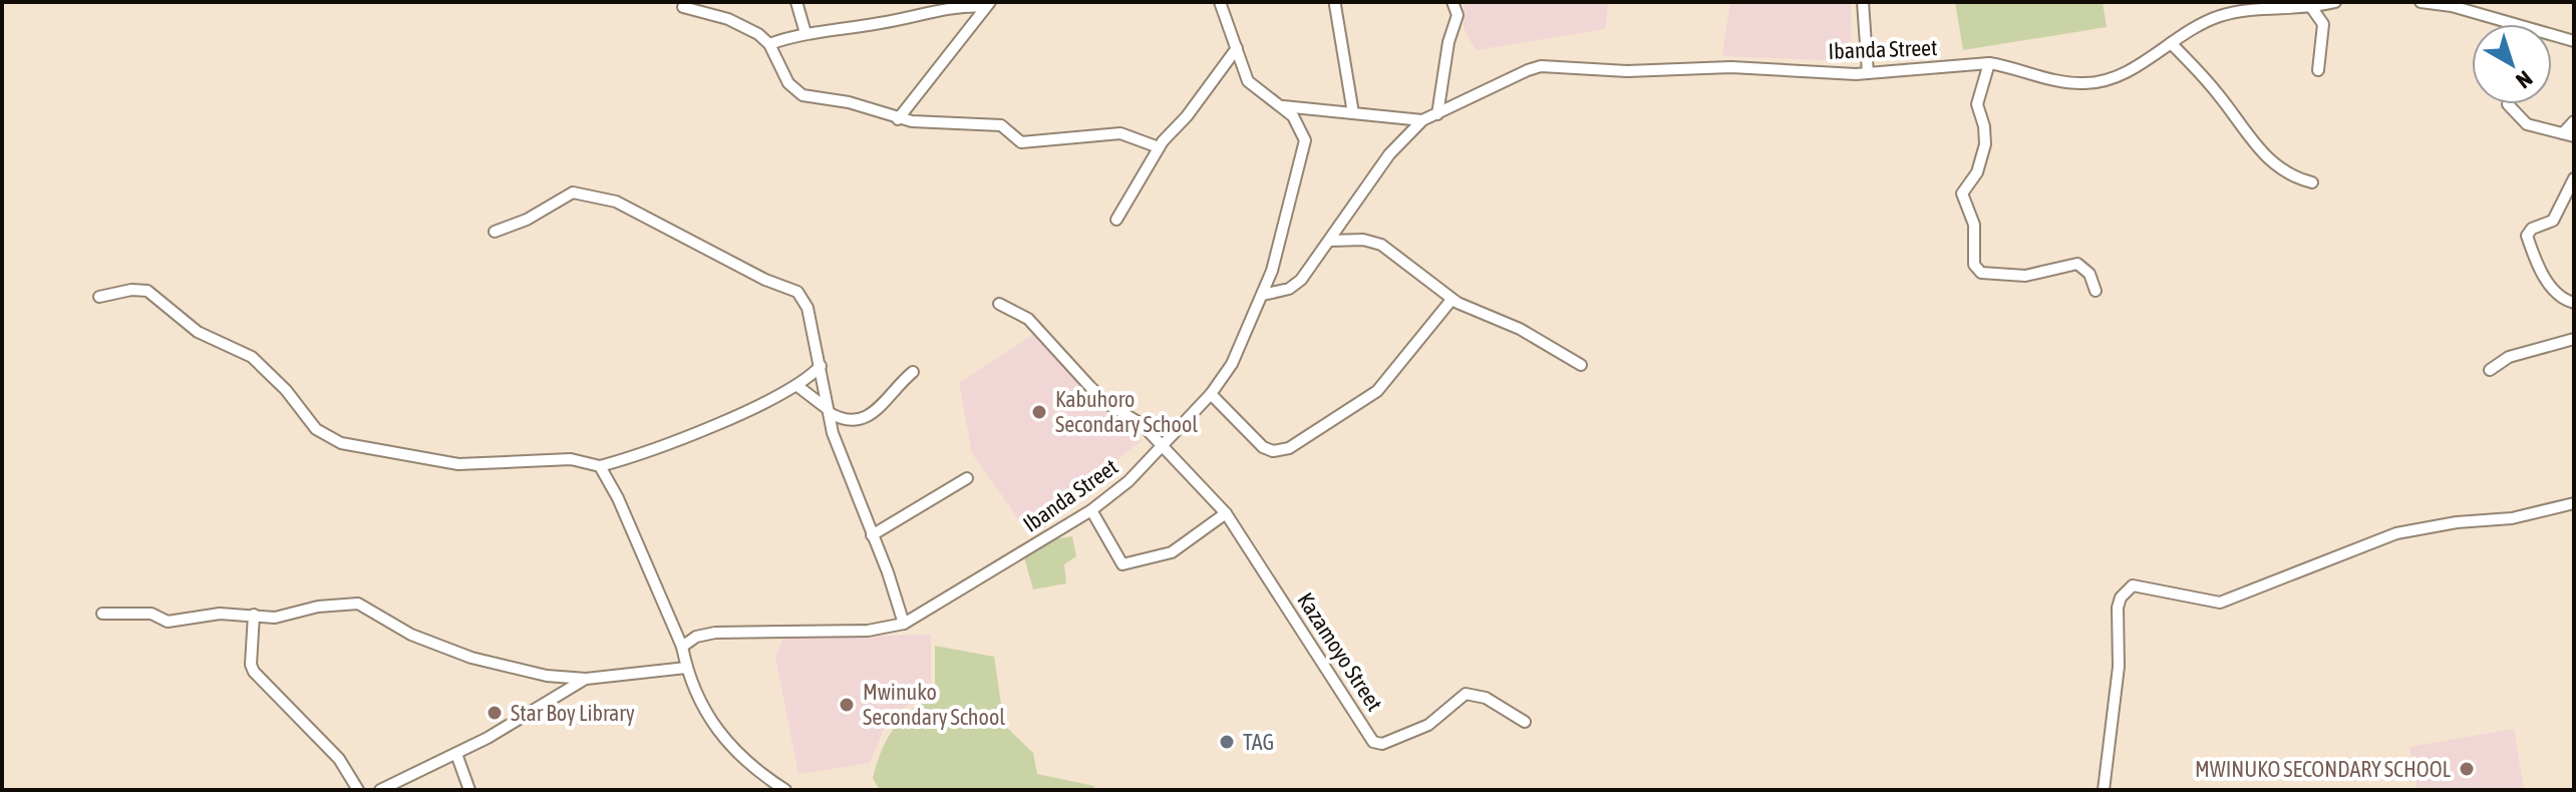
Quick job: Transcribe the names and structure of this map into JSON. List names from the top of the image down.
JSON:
{
  "streets": {
    "street": ["Ibanda Street", "Kazamoyo Street"]
  },
  "crossings": [
    ["Ibanda Street", "Kazamoyo Street"]
  ],
  "places": [
    "Kabuhoro Secondary School",
    "Mwinuko Secondary School",
    "Star Boy Library",
    "TAG",
    "MWINUKO SECONDARY SCHOOL"
  ],
  "north": "bottom right"
}
